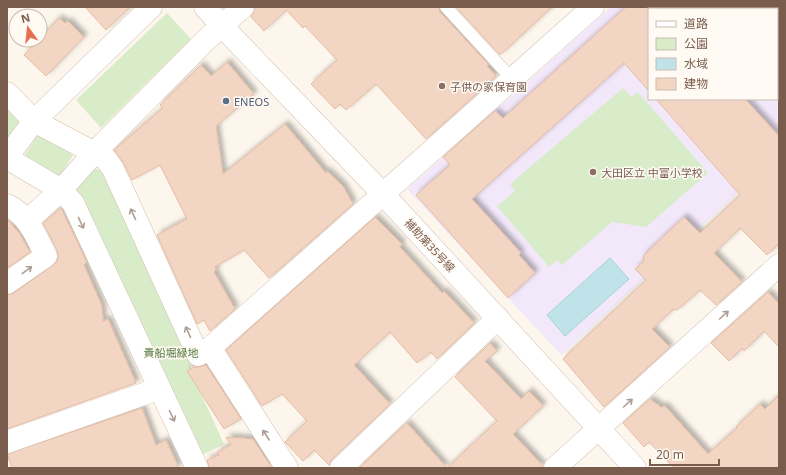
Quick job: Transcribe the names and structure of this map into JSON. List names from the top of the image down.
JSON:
{
  "streets": {
    "street": ["補助第35号線"]
  },
  "parks": ["貴船堀緑地"],
  "places": ["子供の家保育園", "ENEOS", "大田区立 中富小学校"],
  "legend": [
    "道路",
    "公園",
    "水域",
    "建物"
  ],
  "scale_bar": "20 m",
  "north": "top"
}
